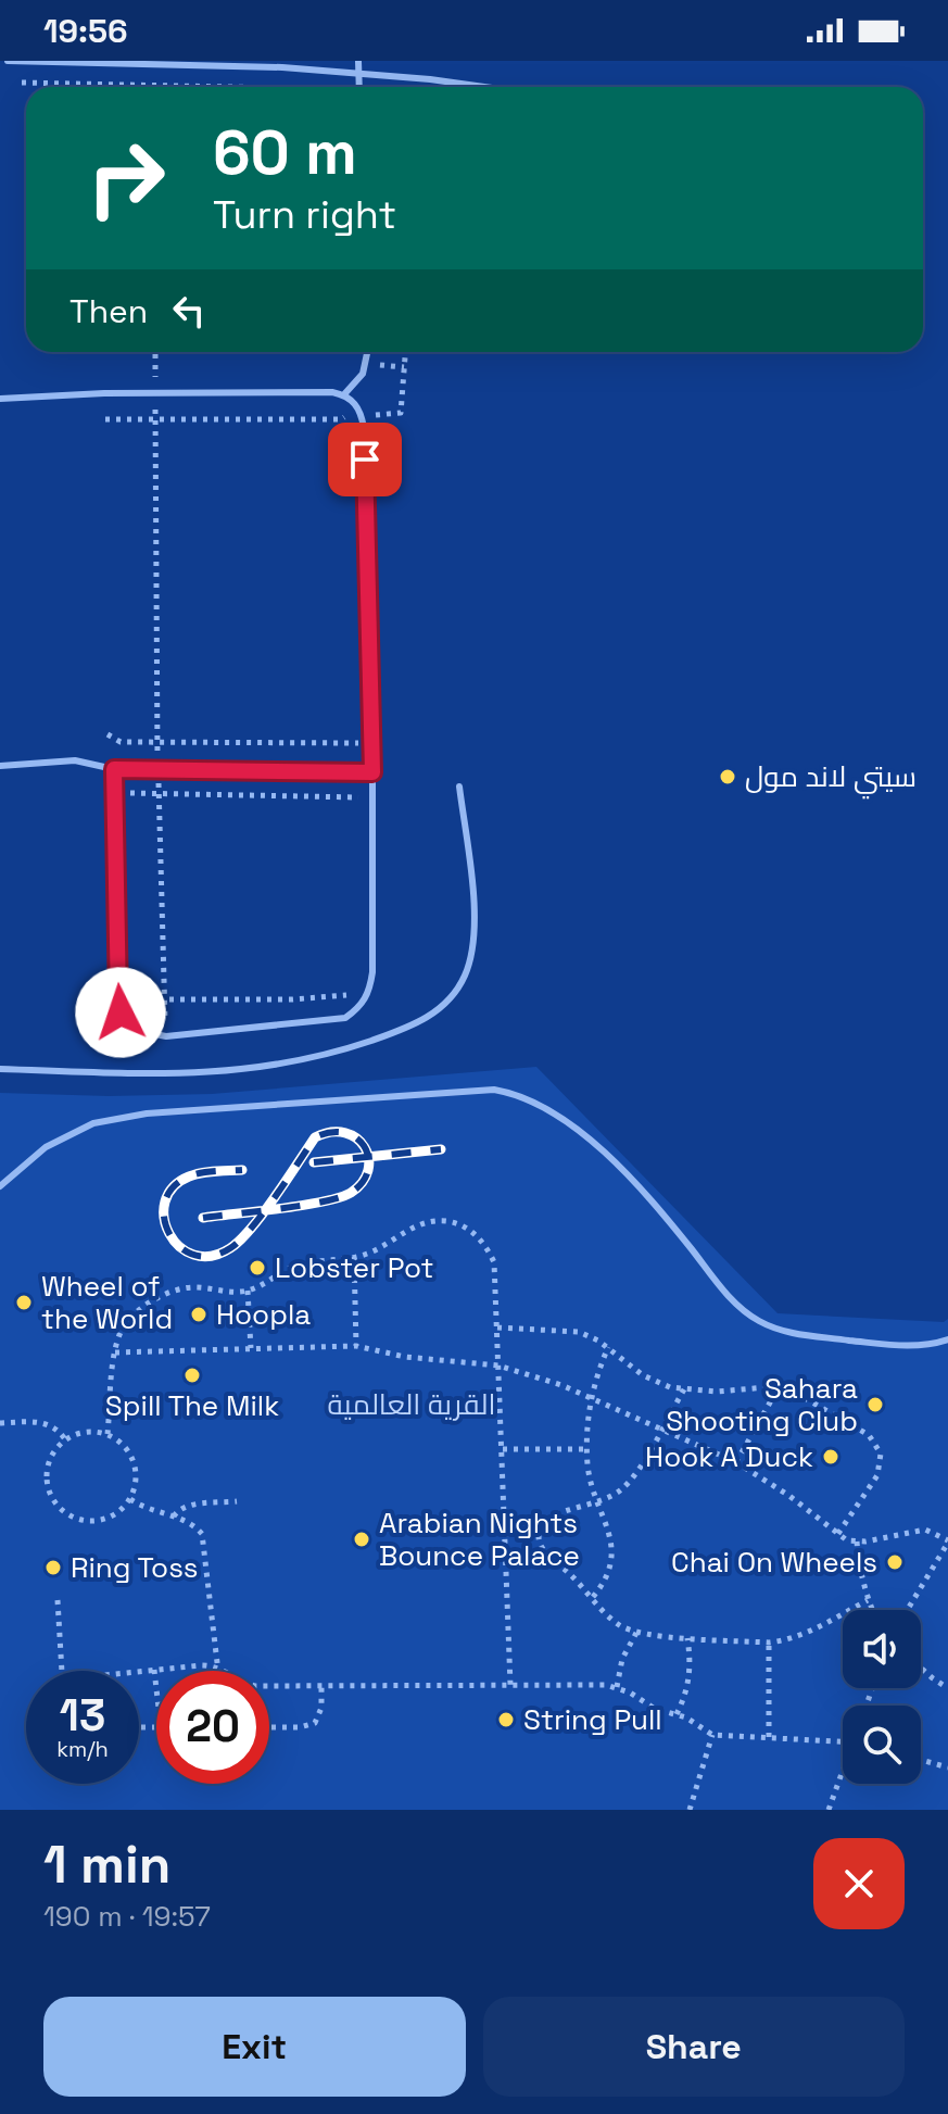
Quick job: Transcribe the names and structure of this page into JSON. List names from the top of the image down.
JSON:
{
  "parks": ["القرية العالمية"],
  "places": [
    "سيتي لاند مول",
    "Lobster Pot",
    "Wheel of the World",
    "Hoopla",
    "Spill The Milk",
    "Sahara Shooting Club",
    "Hook A Duck",
    "Arabian Nights Bounce Palace",
    "Chai On Wheels",
    "Ring Toss",
    "String Pull"
  ],
  "page": {
    "status": "19:56",
    "turn": ["60 m", "Turn right"],
    "then": "Then",
    "speed": "13 km/h",
    "limit": "20",
    "heading": ["1 min", "190 m · 19:57"],
    "buttons": ["Exit", "Share"]
  }
}
